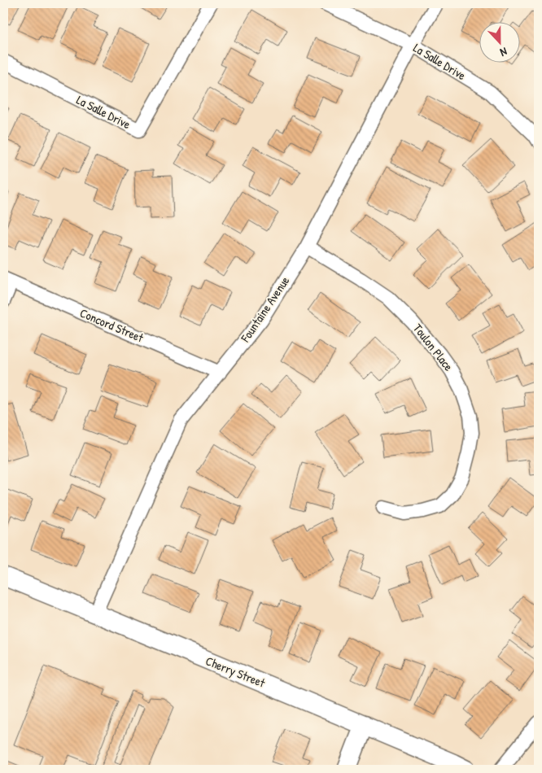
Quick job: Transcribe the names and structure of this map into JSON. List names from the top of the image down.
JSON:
{
  "streets": {
    "street": [
      "La Salle Drive",
      "Fountaine Avenue",
      "Concord Street",
      "Toulon Place",
      "Cherry Street"
    ]
  },
  "crossings": [
    ["La Salle Drive", "Fountaine Avenue"],
    ["Fountaine Avenue", "Concord Street"],
    ["Fountaine Avenue", "Toulon Place"],
    ["Fountaine Avenue", "Cherry Street"]
  ],
  "north": "bottom"
}
